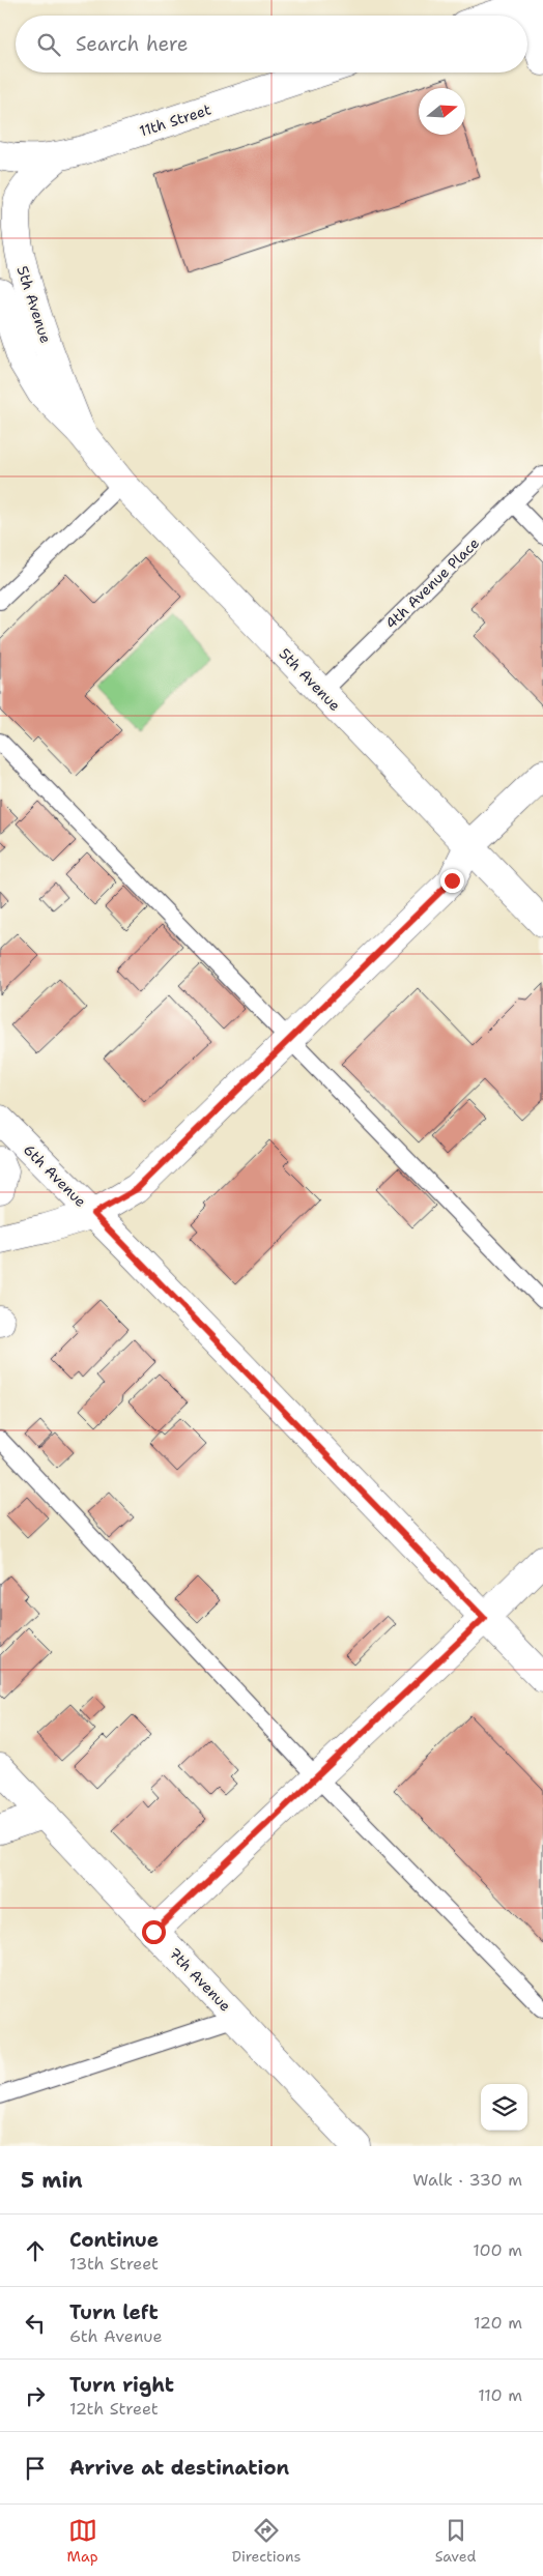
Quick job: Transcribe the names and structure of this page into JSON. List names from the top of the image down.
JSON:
{
  "streets": {
    "street": [
      "11th Street",
      "5th Avenue",
      "6th Avenue",
      "7th Avenue"
    ],
    "lane": ["4th Avenue Place"]
  },
  "crossings": [
    ["11th Street", "5th Avenue"],
    ["5th Avenue", "4th Avenue Place"]
  ],
  "north": "right",
  "page": {
    "search": "Search here",
    "heading": ["5 min", "Walk · 330 m"],
    "list": [
      ["Continue", "13th Street", "100 m"],
      ["Turn left", "6th Avenue", "120 m"],
      ["Turn right", "12th Street", "110 m"],
      "Arrive at destination"
    ],
    "nav": ["Map", "Directions", "Saved"]
  }
}
